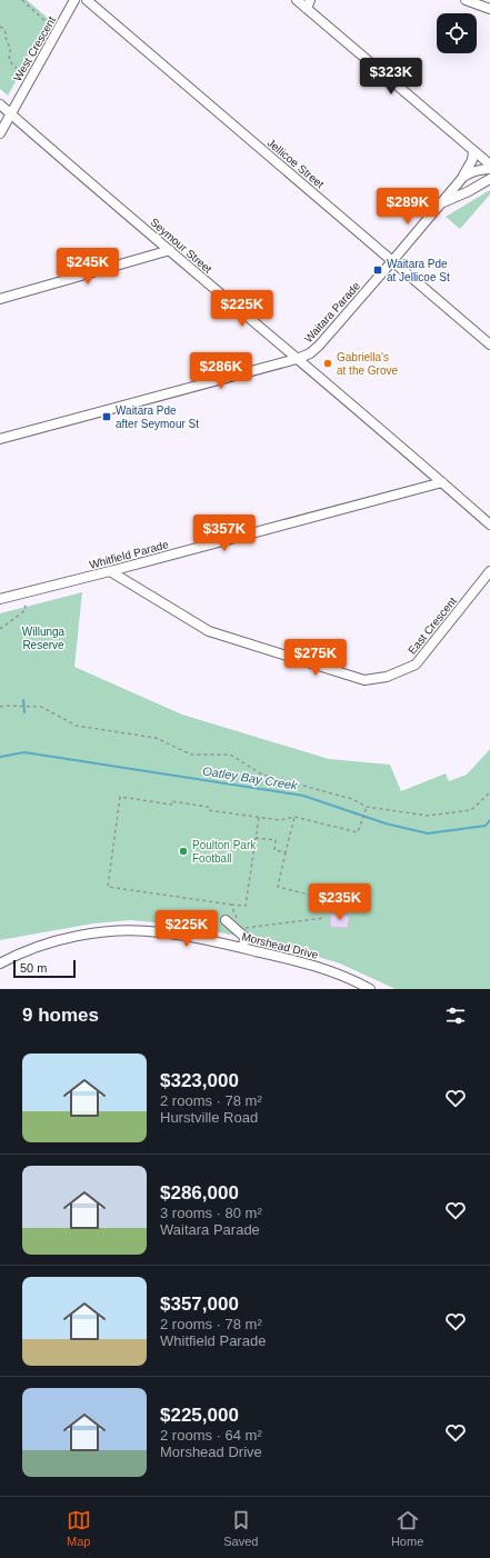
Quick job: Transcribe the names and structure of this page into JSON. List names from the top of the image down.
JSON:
{
  "streets": {
    "street": [
      "West Crescent",
      "Jellicoe Street",
      "Seymour Street",
      "Waitara Parade",
      "Whitfield Parade",
      "East Crescent",
      "Morshead Drive"
    ]
  },
  "crossings": [
    ["West Crescent", "Seymour Street"],
    ["Jellicoe Street", "Waitara Parade"],
    ["Seymour Street", "Waitara Parade"],
    ["Seymour Street", "Whitfield Parade"],
    ["Whitfield Parade", "East Crescent"]
  ],
  "water": ["Oatley Bay Creek"],
  "parks": ["Willunga Reserve"],
  "places": {
    "transit": ["Waitara Pde at Jellicoe St", "Waitara Pde after Seymour St"],
    "other": ["Gabriella's at the Grove", "Poulton Park Football"]
  },
  "scale_bar": "50 m",
  "page": {
    "price": [
      "$323K",
      "$289K",
      "$245K",
      "$225K",
      "$286K",
      "$357K",
      "$275K",
      "$235K",
      "$225K"
    ],
    "scale": "50 m",
    "heading": "9 homes",
    "list": [
      {
        "name": "$323,000",
        "note": "2 rooms · 78 m² · Hurstville Road"
      },
      {
        "name": "$286,000",
        "note": "3 rooms · 80 m² · Waitara Parade"
      },
      {
        "name": "$357,000",
        "note": "2 rooms · 78 m² · Whitfield Parade"
      },
      {
        "name": "$225,000",
        "note": "2 rooms · 64 m² · Morshead Drive"
      }
    ],
    "tabs": ["Map", "Saved", "Home"]
  }
}
